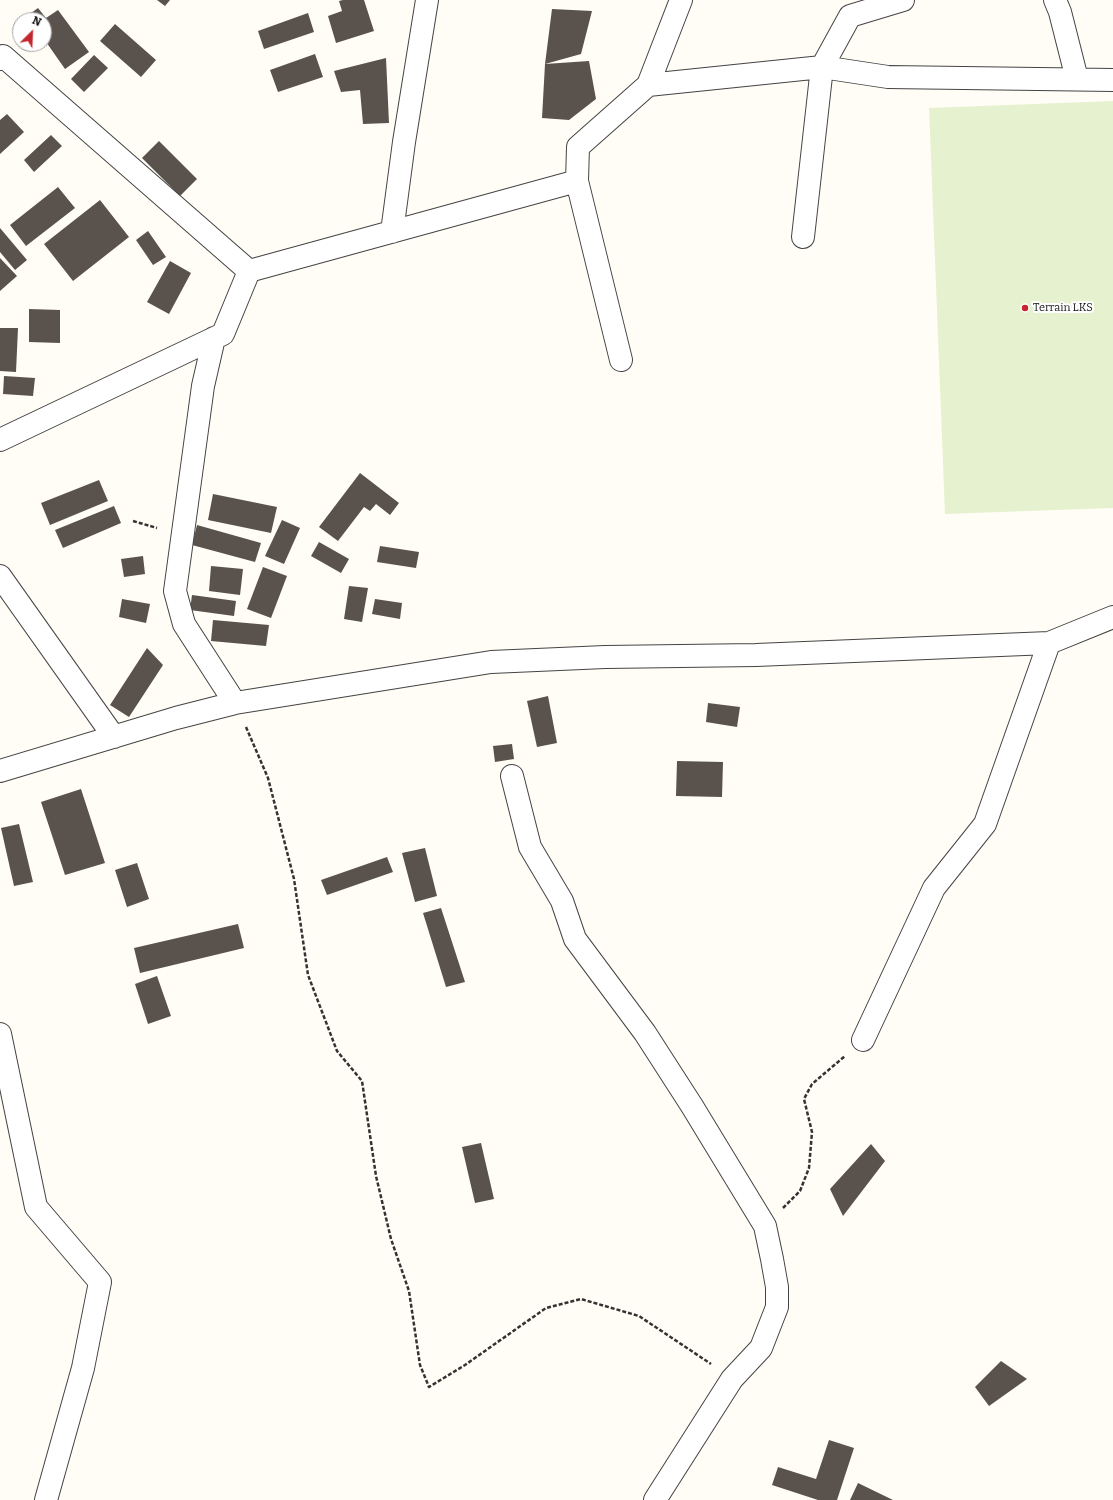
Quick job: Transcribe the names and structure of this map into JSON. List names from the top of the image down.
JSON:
{
  "places": ["Terrain LKS"],
  "north": "top right"
}
